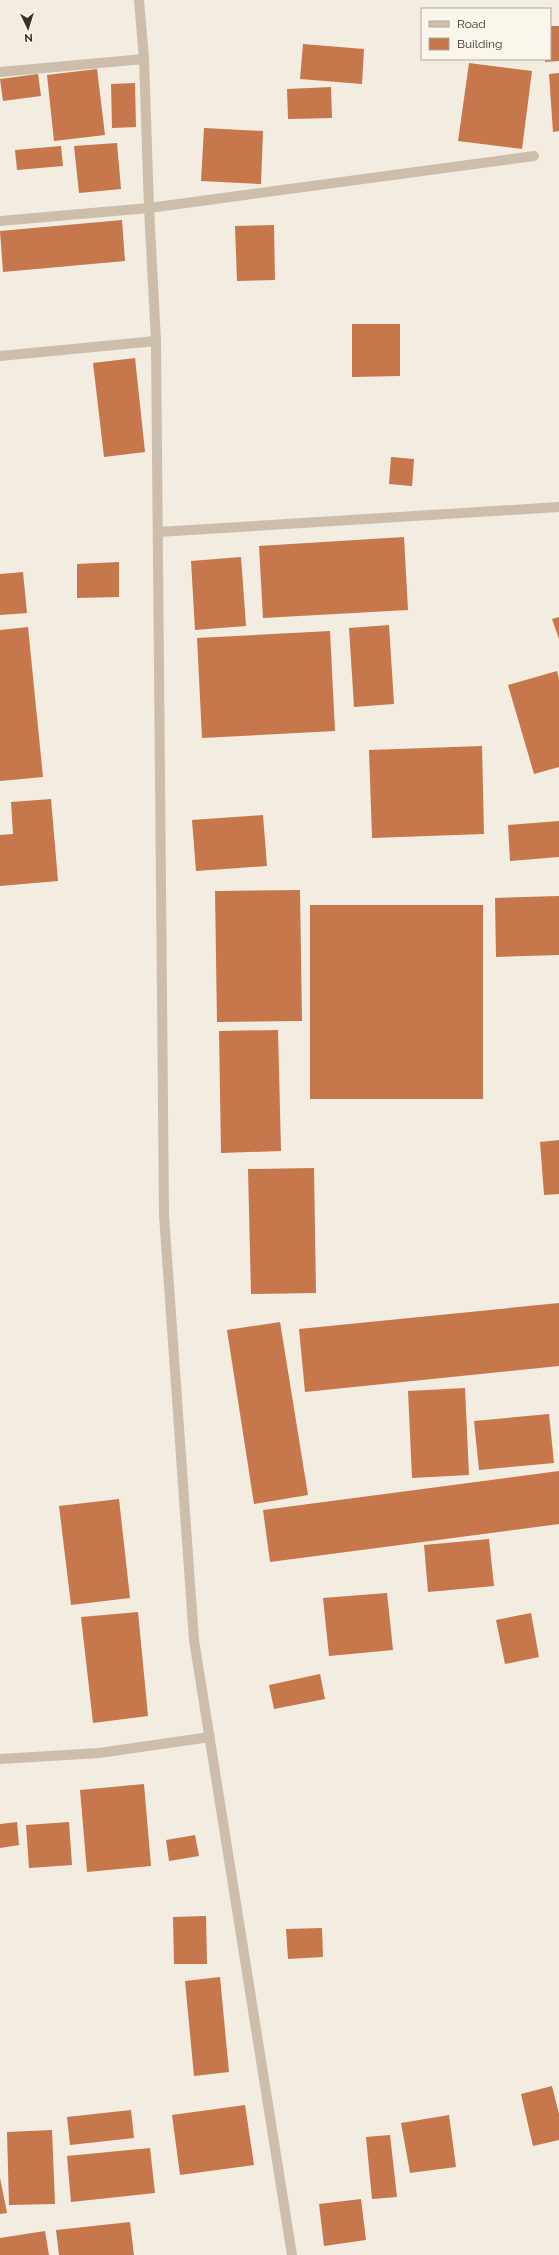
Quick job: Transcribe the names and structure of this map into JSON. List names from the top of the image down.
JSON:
{
  "legend": ["Road", "Building"],
  "north": "bottom"
}
